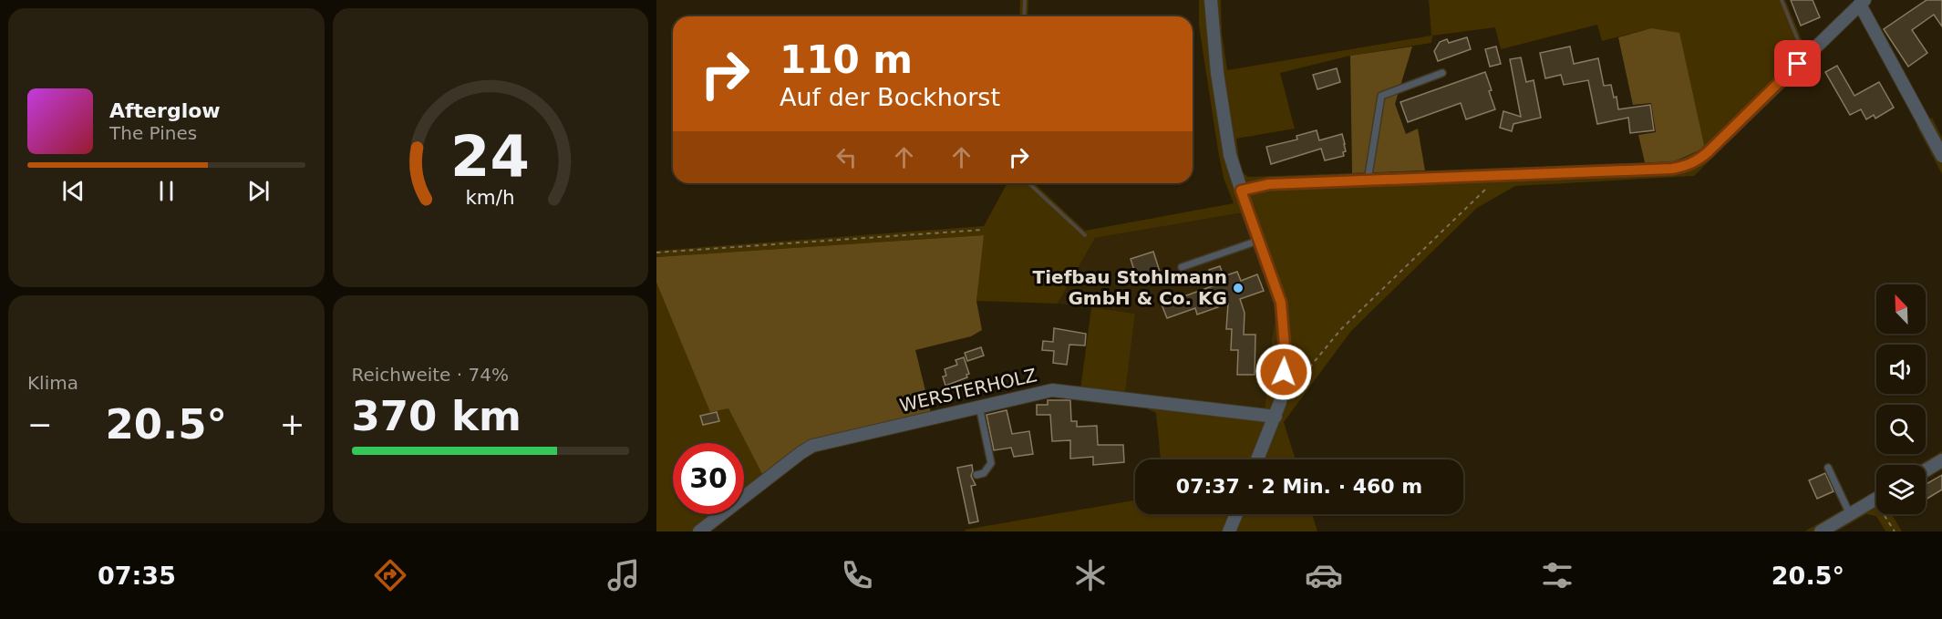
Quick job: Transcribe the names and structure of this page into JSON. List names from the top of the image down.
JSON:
{
  "streets": {
    "street": ["WERSTERHOLZ"]
  },
  "places": ["Tiefbau Stohlmann GmbH & Co. KG"],
  "north": "top left",
  "page": {
    "turn": ["110 m", "Auf der Bockhorst"],
    "song": ["Afterglow", "The Pines"],
    "tile": [
      "Klima",
      ["Reichweite · 74%", "370 km"]
    ],
    "heat": ["−", "20.5°", "+"],
    "limit": "30",
    "trip": "07:37 · 2 Min. · 460 m",
    "tabs": ["07:35", "20.5°"],
    "gauge": ["24", "km/h"]
  }
}
